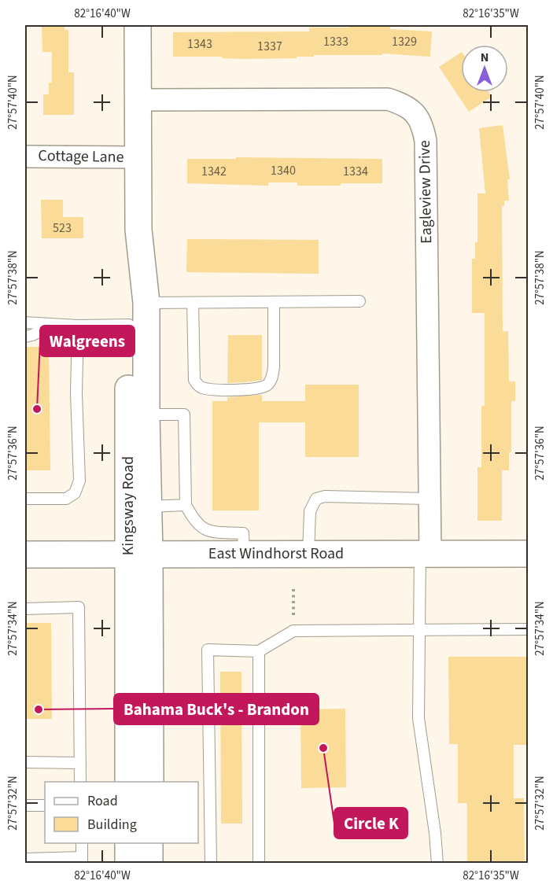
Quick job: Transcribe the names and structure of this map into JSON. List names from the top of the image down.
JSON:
{
  "streets": {
    "street": [
      "Cottage Lane",
      "Eagleview Drive",
      "Kingsway Road",
      "East Windhorst Road"
    ]
  },
  "crossings": [
    ["Cottage Lane", "Kingsway Road"],
    ["Eagleview Drive", "Kingsway Road"],
    ["Eagleview Drive", "East Windhorst Road"],
    ["Kingsway Road", "East Windhorst Road"]
  ],
  "places": ["Walgreens", "Bahama Buck's - Brandon", "Circle K"],
  "house_numbers": [
    "1333",
    "1329",
    "1343",
    "1337",
    "1340",
    "1342",
    "1334",
    "523"
  ],
  "legend": ["Road", "Building"],
  "north": "top",
  "coordinates": [
    "82°16'40\"W",
    "82°16'35\"W",
    "27°57'40\"N",
    "27°57'38\"N",
    "27°57'36\"N",
    "27°57'34\"N",
    "27°57'32\"N"
  ]
}
